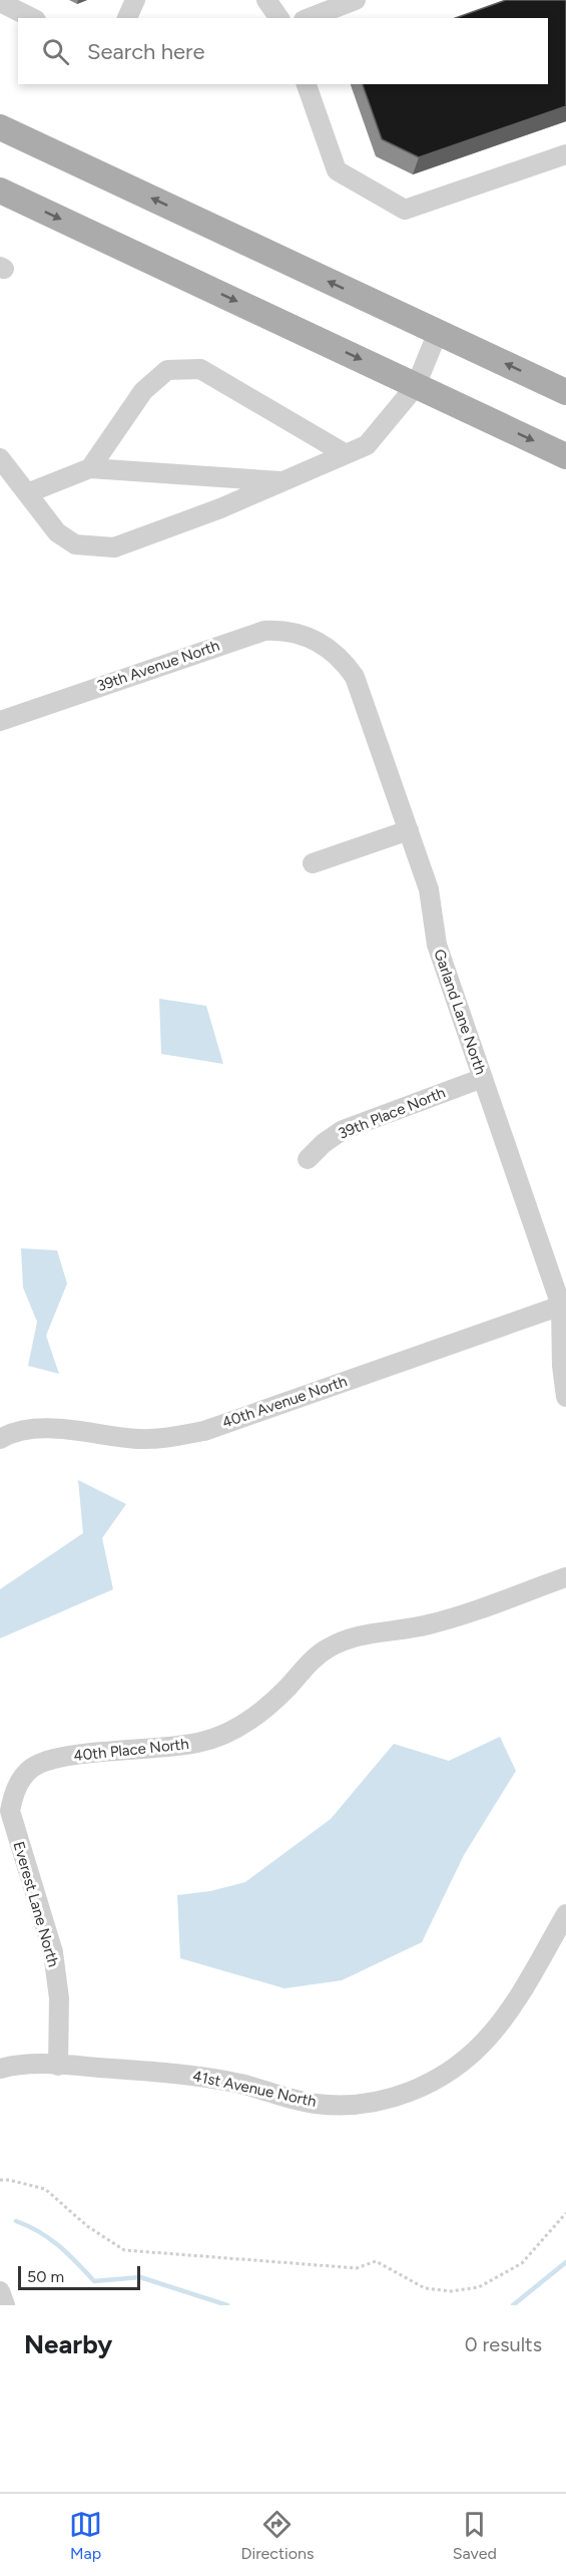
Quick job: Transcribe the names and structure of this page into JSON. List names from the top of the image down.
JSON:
{
  "streets": {
    "street": [
      "39th Avenue North",
      "Garland Lane North",
      "39th Place North",
      "40th Avenue North",
      "40th Place North",
      "Everest Lane North",
      "41st Avenue North"
    ]
  },
  "crossings": [
    ["39th Avenue North", "Garland Lane North"],
    ["Garland Lane North", "39th Place North"],
    ["Garland Lane North", "40th Avenue North"],
    ["40th Place North", "Everest Lane North"],
    ["Everest Lane North", "41st Avenue North"]
  ],
  "scale_bar": "50 m",
  "page": {
    "search": "Search here",
    "scale": "50 m",
    "heading": ["Nearby", "0 results"],
    "nav": ["Map", "Directions", "Saved"]
  }
}
